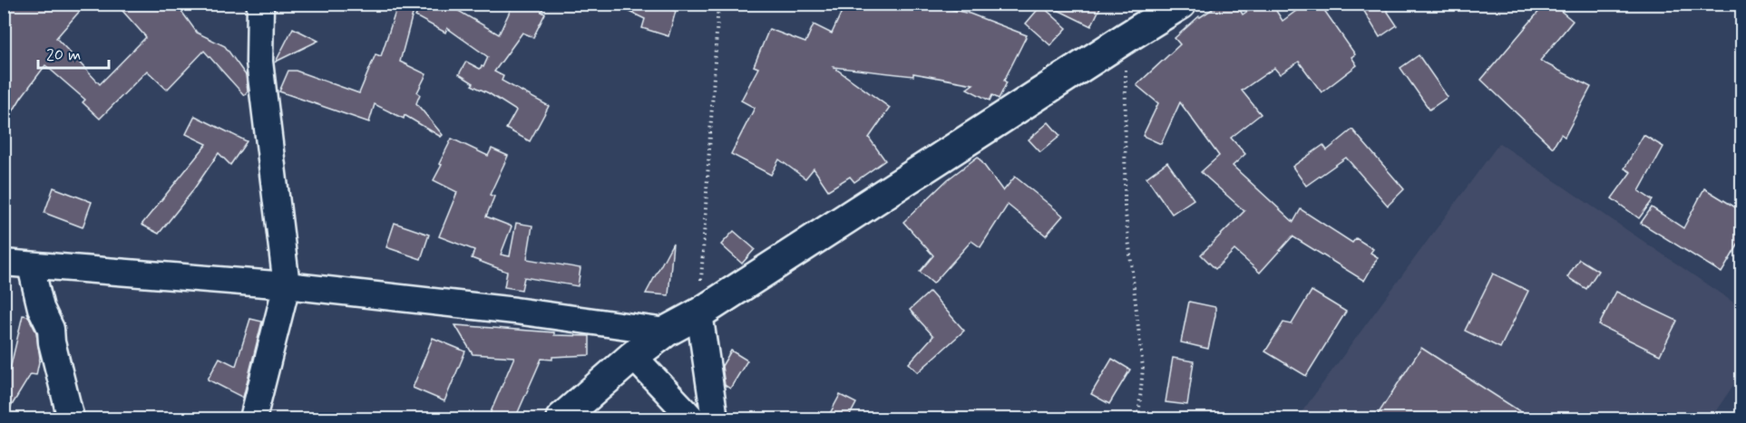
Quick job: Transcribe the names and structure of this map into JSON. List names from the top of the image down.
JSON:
{
  "scale_bar": "20 m"
}
